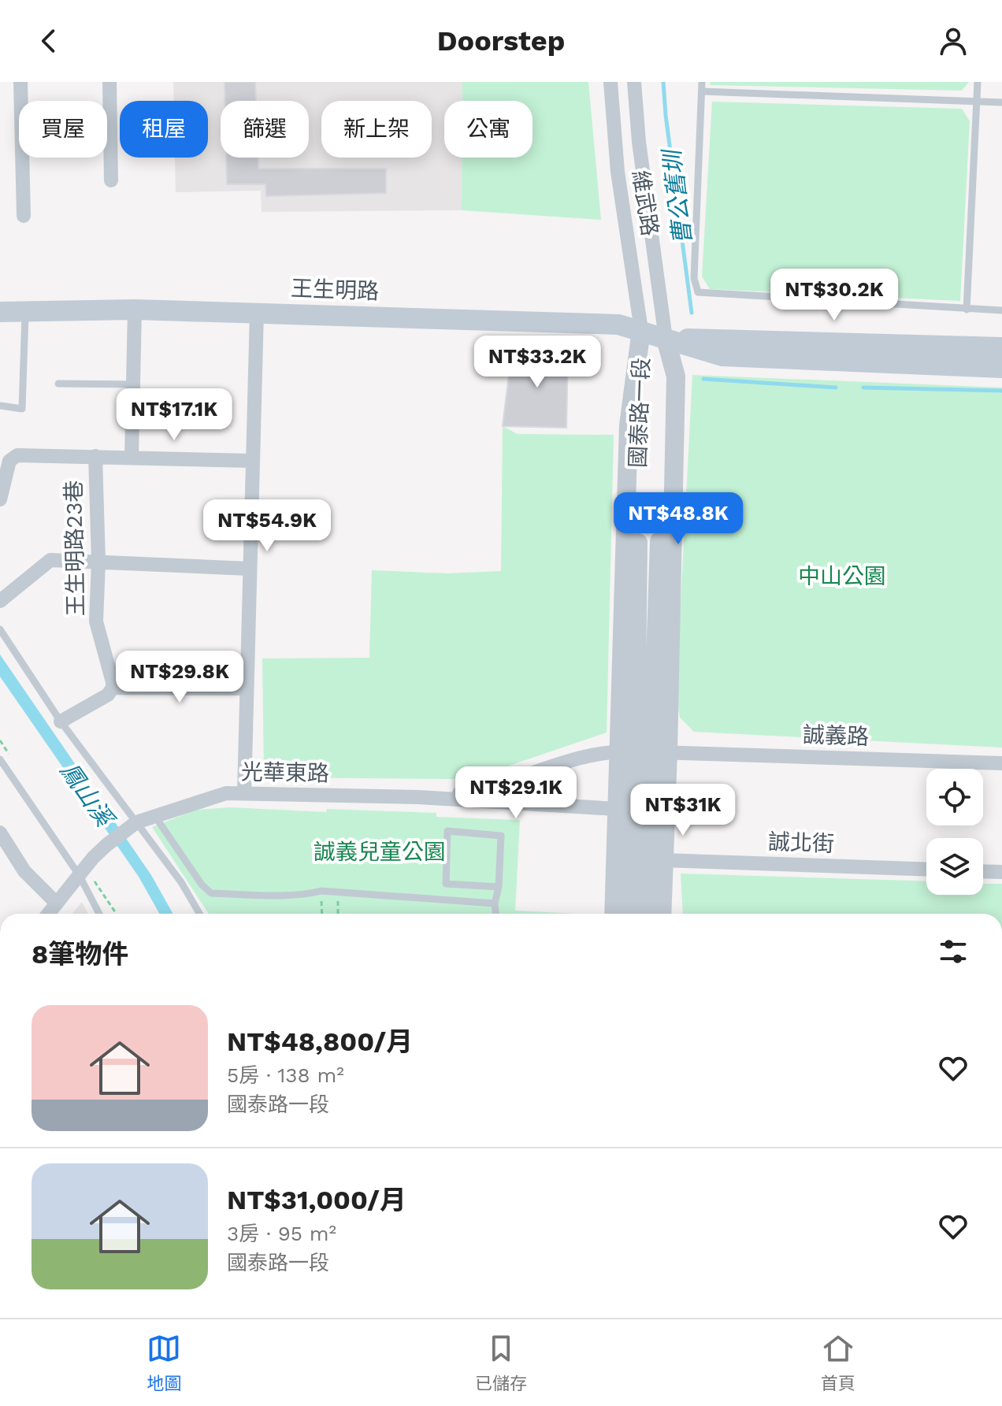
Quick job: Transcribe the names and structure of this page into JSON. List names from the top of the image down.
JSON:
{
  "streets": {
    "main road": ["王生明路"],
    "street": [
      "維武路",
      "國泰路一段",
      "王生明路23巷",
      "誠義路",
      "光華東路",
      "誠北街"
    ]
  },
  "crossings": [
    ["維武路", "王生明路"],
    ["維武路", "國泰路一段"],
    ["王生明路", "國泰路一段"],
    ["國泰路一段", "誠義路"],
    ["國泰路一段", "光華東路"],
    ["國泰路一段", "誠北街"],
    ["誠義路", "光華東路"]
  ],
  "water": ["曹公舊圳", "鳳山溪"],
  "parks": ["中山公園", "誠義兒童公園"],
  "page": {
    "header": "Doorstep",
    "chip": [
      "買屋",
      "租屋",
      "篩選",
      "新上架",
      "公寓"
    ],
    "price": [
      "NT$30.2K",
      "NT$33.2K",
      "NT$17.1K",
      "NT$48.8K",
      "NT$54.9K",
      "NT$29.8K",
      "NT$29.1K",
      "NT$31K"
    ],
    "heading": "8筆物件",
    "list": [
      {
        "name": "NT$48,800/月",
        "note": "5房 · 138 m² · 國泰路一段"
      },
      {
        "name": "NT$31,000/月",
        "note": "3房 · 95 m² · 國泰路一段"
      }
    ],
    "tabs": ["地圖", "已儲存", "首頁"]
  }
}
